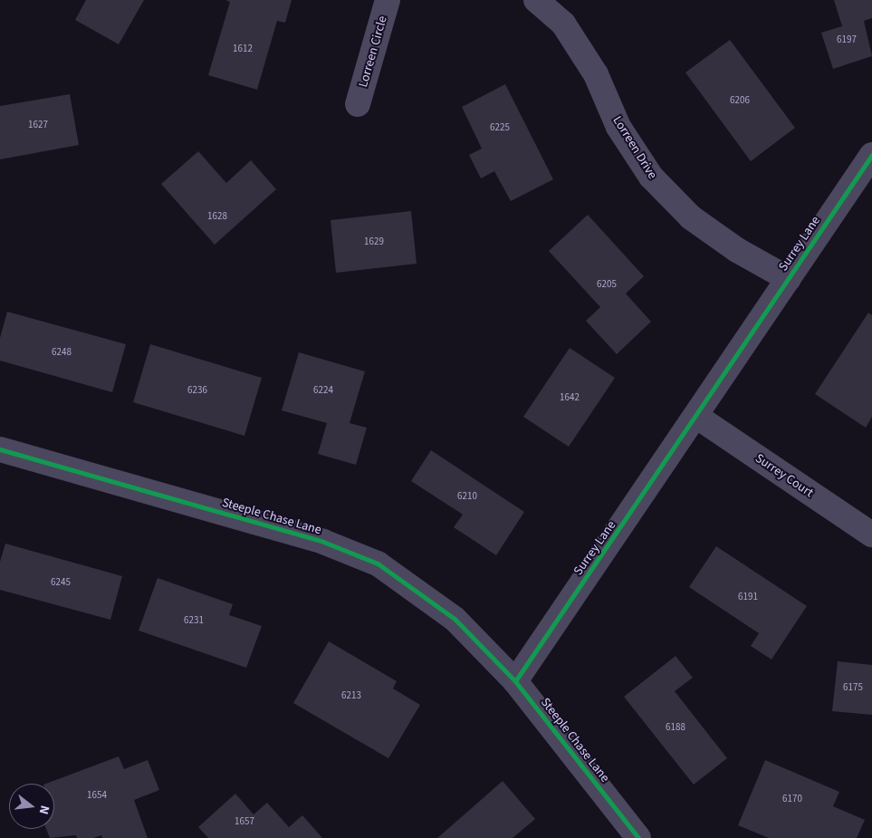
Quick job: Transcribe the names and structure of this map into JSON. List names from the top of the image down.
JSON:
{
  "streets": {
    "street": [
      "Lorreen Circle",
      "Lorreen Drive",
      "Surrey Lane",
      "Surrey Court",
      "Steeple Chase Lane"
    ]
  },
  "crossings": [
    ["Lorreen Drive", "Surrey Lane"],
    ["Surrey Lane", "Surrey Court"],
    ["Surrey Lane", "Steeple Chase Lane"]
  ],
  "house_numbers": [
    "6197",
    "1612",
    "6206",
    "1627",
    "6225",
    "1628",
    "1629",
    "6205",
    "6248",
    "6236",
    "6224",
    "1642",
    "6210",
    "6245",
    "6191",
    "6231",
    "6175",
    "6213",
    "6188",
    "1654",
    "6170",
    "1657"
  ],
  "north": "right"
}
